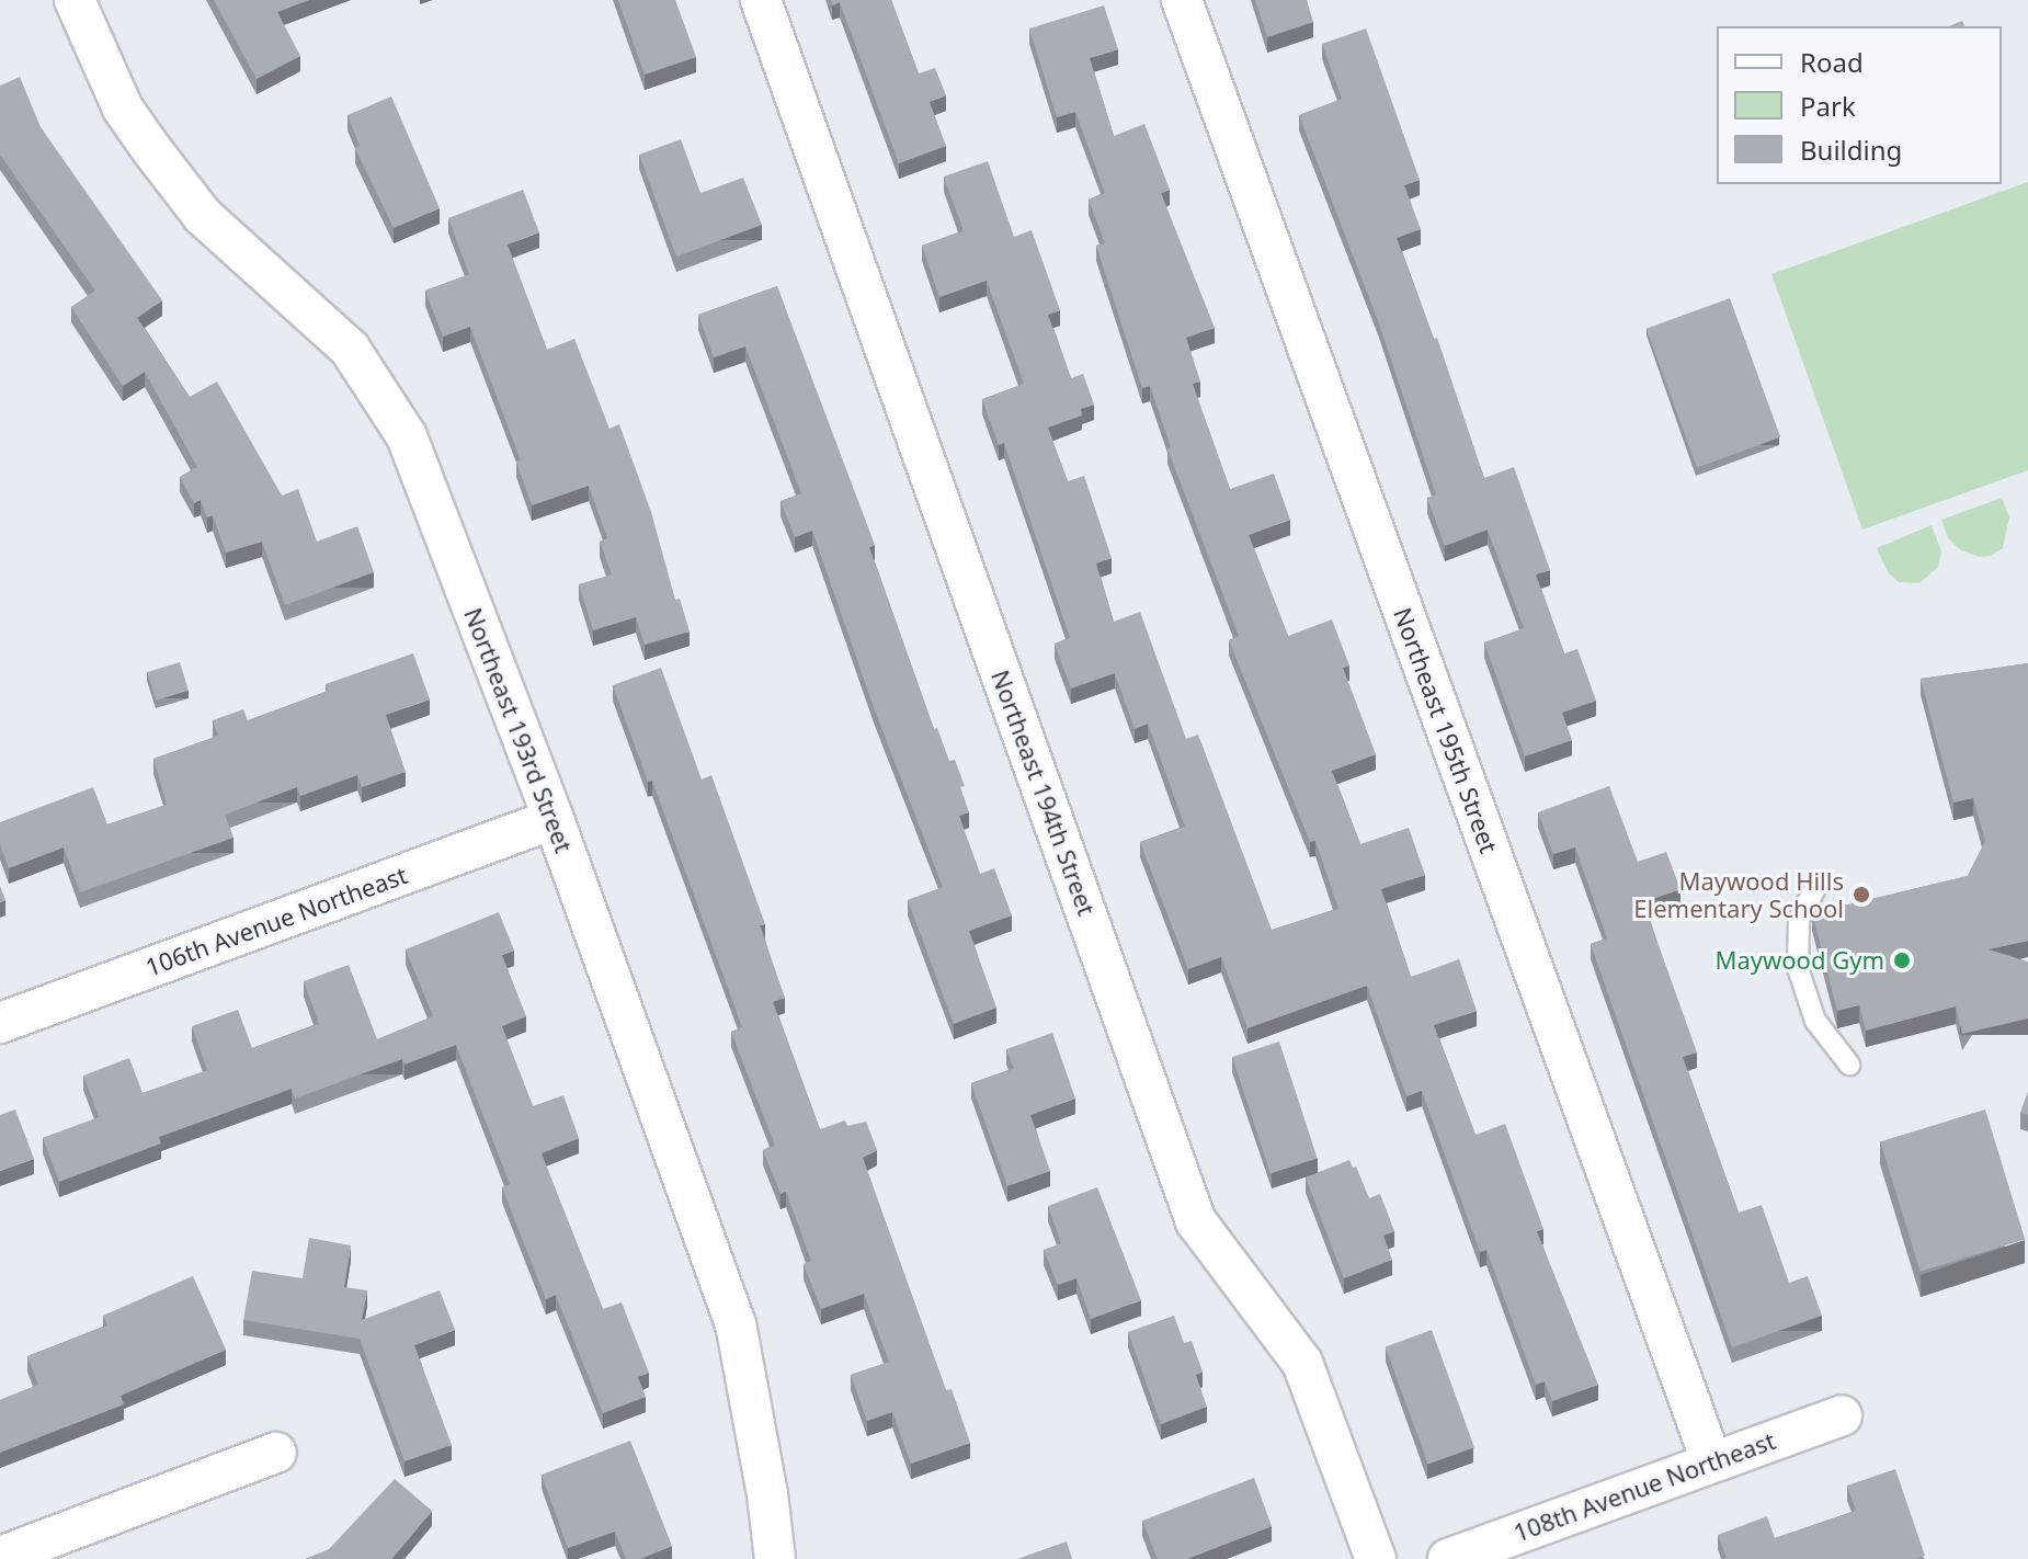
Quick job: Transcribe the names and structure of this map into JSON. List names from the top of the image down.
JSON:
{
  "streets": {
    "street": [
      "Northeast 193rd Street",
      "Northeast 195th Street",
      "Northeast 194th Street",
      "106th Avenue Northeast",
      "108th Avenue Northeast"
    ]
  },
  "crossings": [
    ["Northeast 193rd Street", "106th Avenue Northeast"],
    ["Northeast 195th Street", "108th Avenue Northeast"]
  ],
  "places": ["Maywood Hills Elementary School", "Maywood Gym"],
  "legend": ["Road", "Park", "Building"]
}
